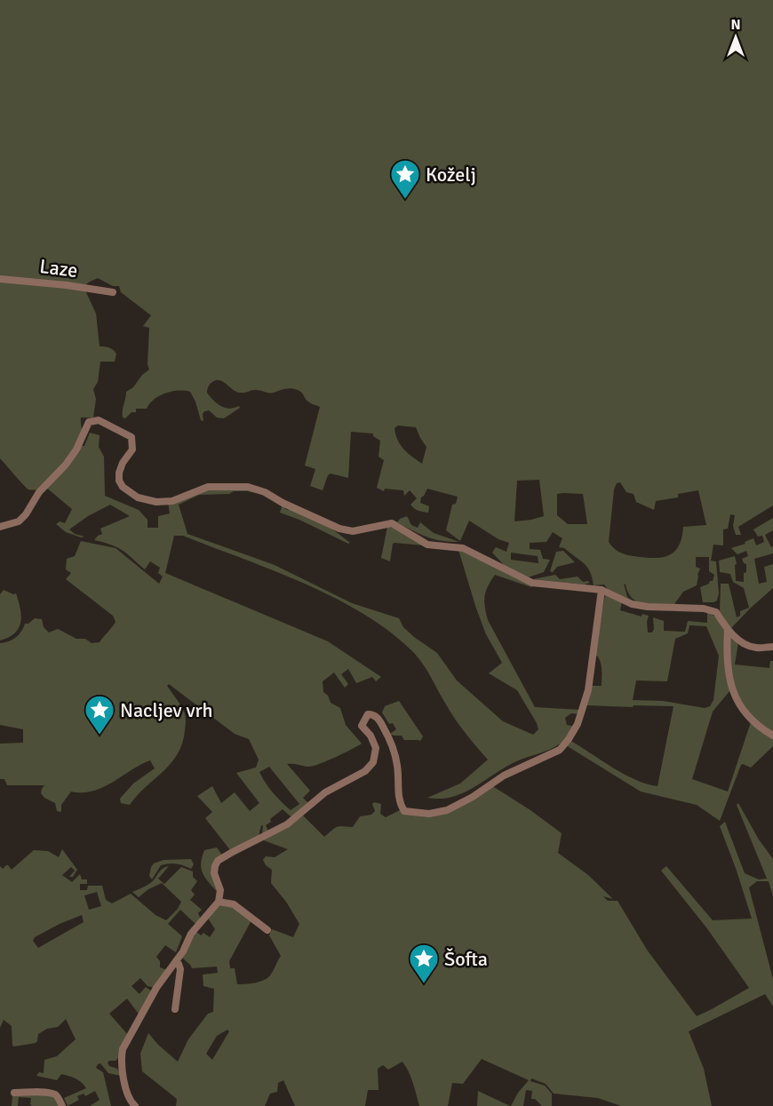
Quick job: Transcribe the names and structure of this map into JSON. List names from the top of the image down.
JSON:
{
  "streets": {
    "street": ["Laze"]
  },
  "places": {
    "place": ["Koželj", "Nacljev vrh", "Šofta"]
  },
  "north": "top"
}
